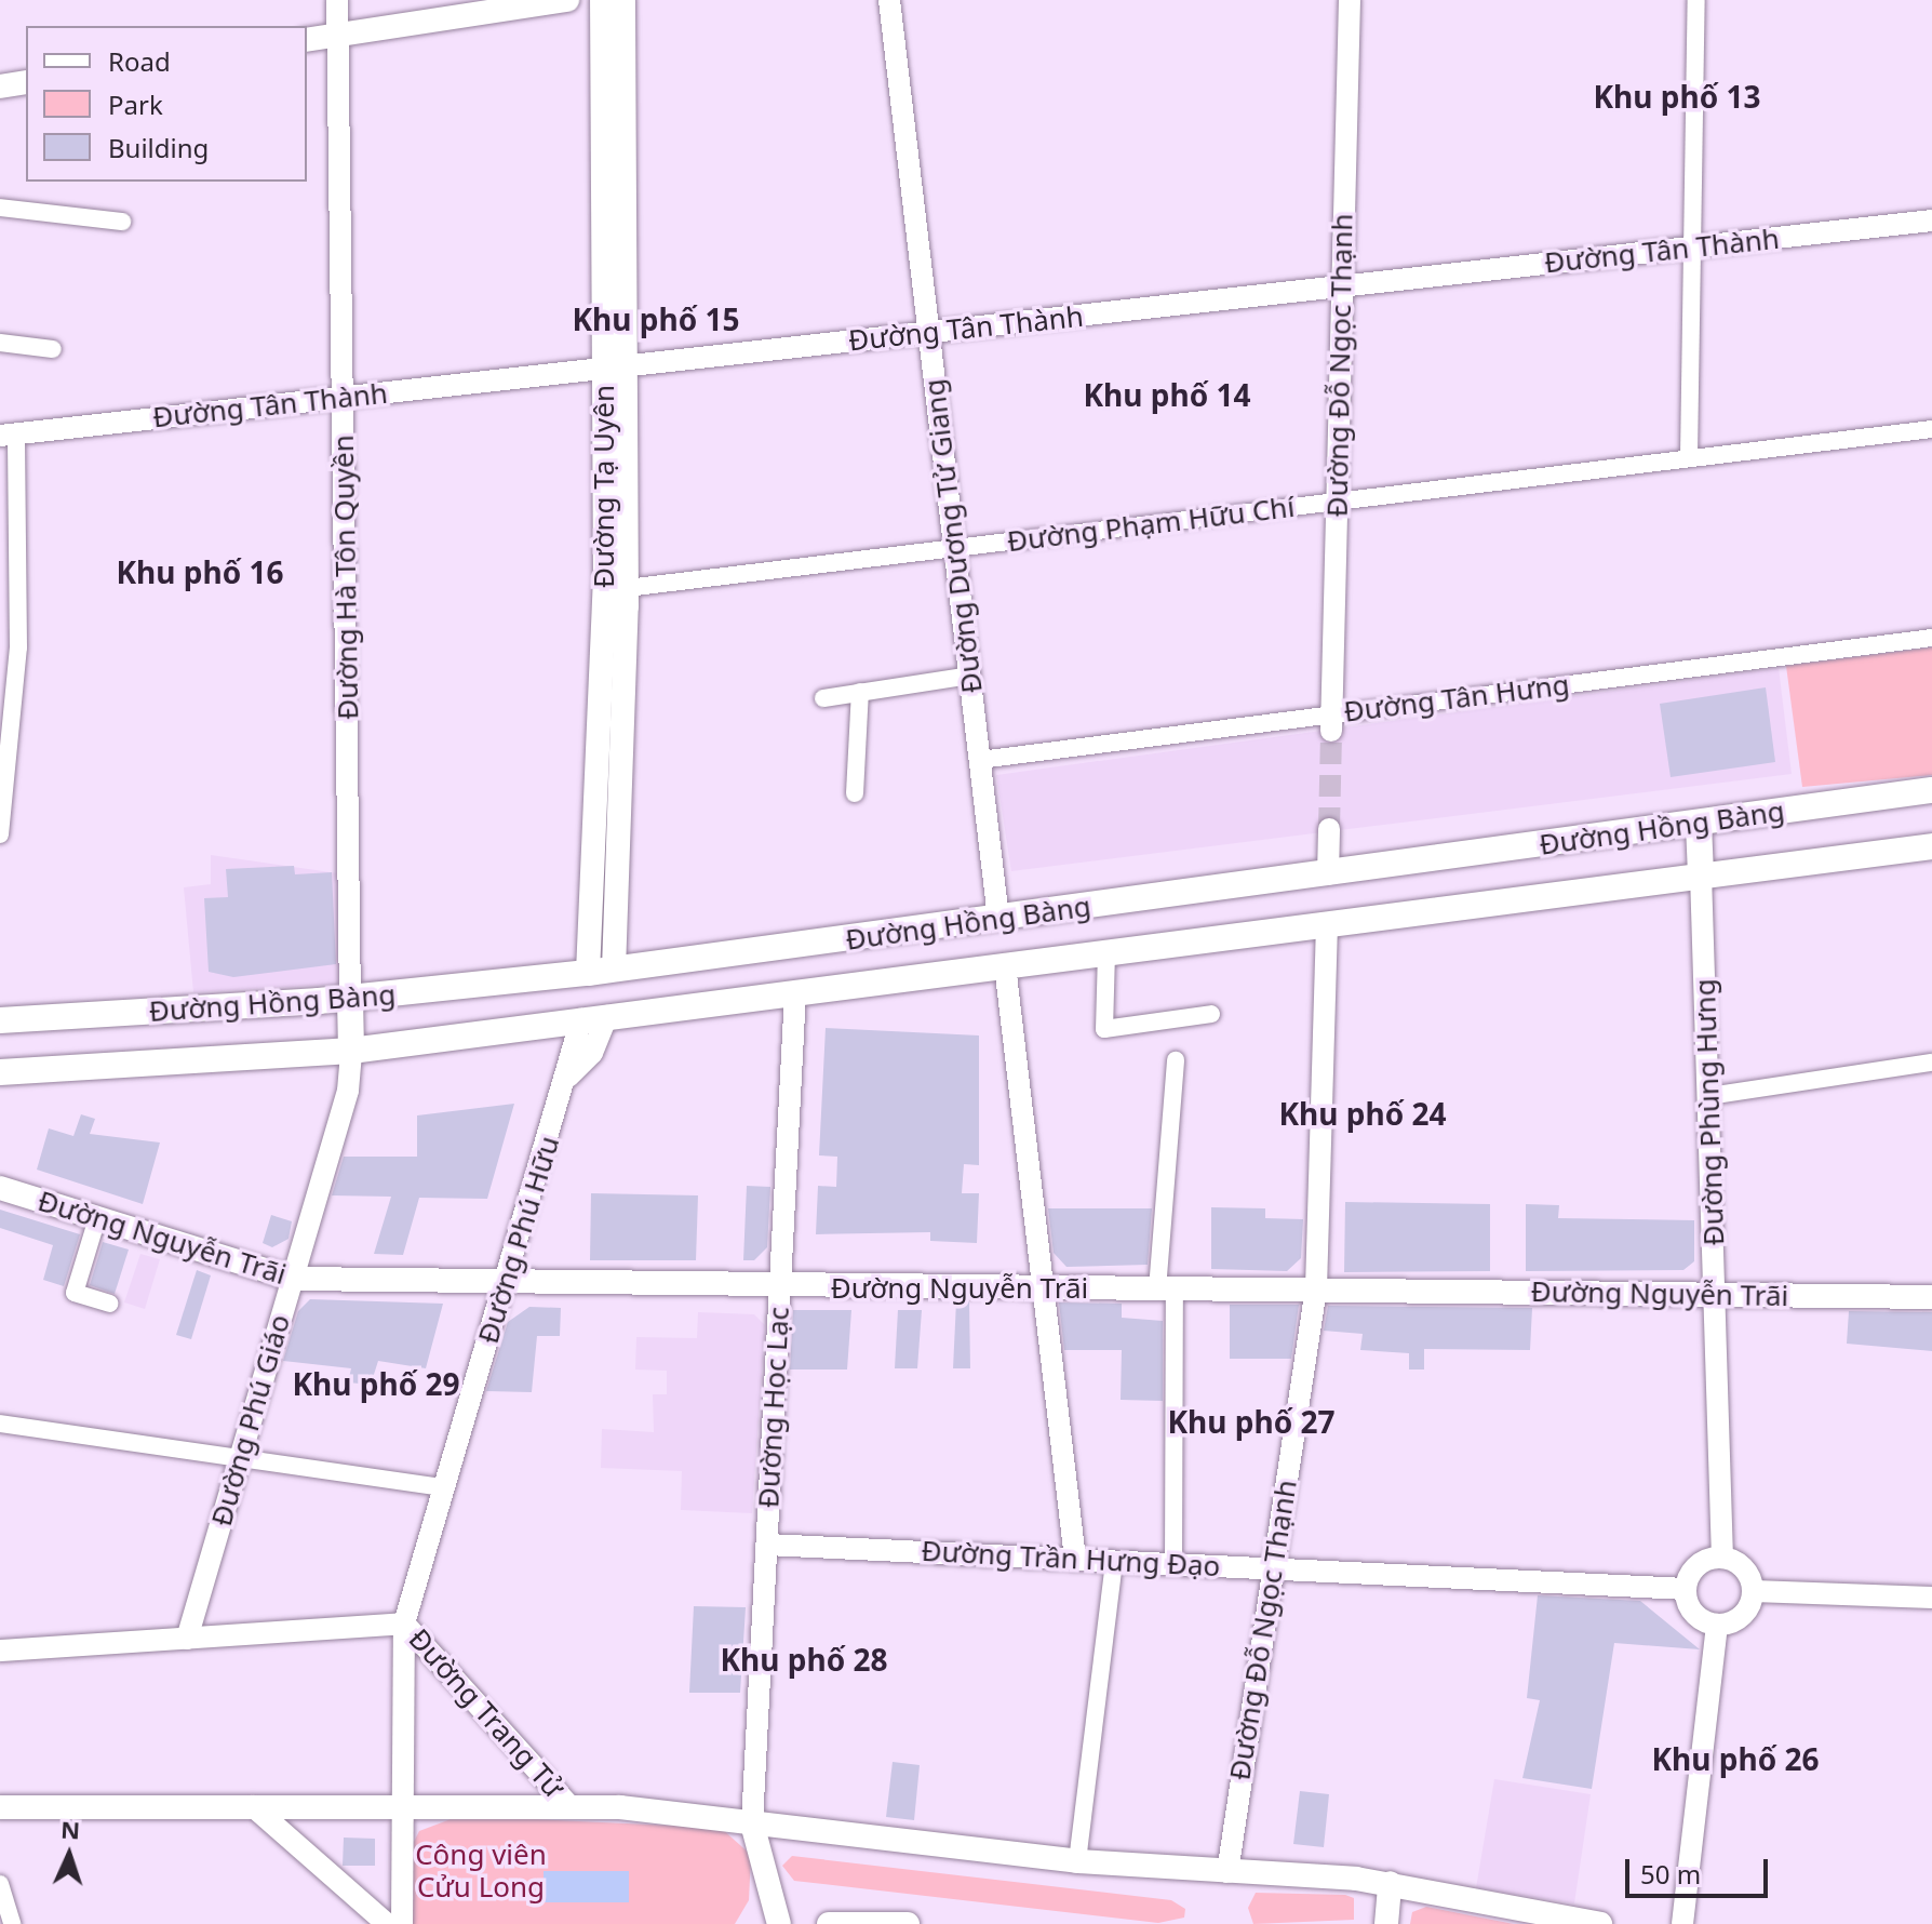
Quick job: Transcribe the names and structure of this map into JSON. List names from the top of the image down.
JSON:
{
  "streets": {
    "main road": [
      "Đường Tạ Uyên",
      "Đường Hồng Bàng",
      "Đường Nguyễn Trãi",
      "Đường Trang Tử"
    ],
    "street": [
      "Đường Tân Thành",
      "Đường Đỗ Ngọc Thạnh",
      "Đường Phạm Hữu Chí",
      "Đường Dương Tử Giang",
      "Đường Hà Tôn Quyền",
      "Đường Tân Hưng",
      "Đường Phùng Hưng",
      "Đường Phú Hữu",
      "Đường Học Lạc",
      "Đường Phú Giáo",
      "Đường Trần Hưng Đạo"
    ]
  },
  "crossings": [
    ["Đường Tân Thành", "Đường Đỗ Ngọc Thạnh"],
    ["Đường Tân Thành", "Đường Tạ Uyên"],
    ["Đường Tân Thành", "Đường Dương Tử Giang"],
    ["Đường Tân Thành", "Đường Hà Tôn Quyền"],
    ["Đường Đỗ Ngọc Thạnh", "Đường Phạm Hữu Chí"],
    ["Đường Đỗ Ngọc Thạnh", "Đường Tân Hưng"],
    ["Đường Đỗ Ngọc Thạnh", "Đường Hồng Bàng"],
    ["Đường Đỗ Ngọc Thạnh", "Đường Nguyễn Trãi"],
    ["Đường Đỗ Ngọc Thạnh", "Đường Trần Hưng Đạo"],
    ["Đường Đỗ Ngọc Thạnh", "Đường Trang Tử"],
    ["Đường Tạ Uyên", "Đường Phạm Hữu Chí"],
    ["Đường Tạ Uyên", "Đường Hồng Bàng"],
    ["Đường Phạm Hữu Chí", "Đường Dương Tử Giang"],
    ["Đường Dương Tử Giang", "Đường Tân Hưng"],
    ["Đường Dương Tử Giang", "Đường Hồng Bàng"],
    ["Đường Hà Tôn Quyền", "Đường Hồng Bàng"],
    ["Đường Hồng Bàng", "Đường Phùng Hưng"],
    ["Đường Hồng Bàng", "Đường Phú Hữu"],
    ["Đường Hồng Bàng", "Đường Học Lạc"],
    ["Đường Hồng Bàng", "Đường Phú Giáo"],
    ["Đường Phùng Hưng", "Đường Nguyễn Trãi"],
    ["Đường Phùng Hưng", "Đường Trần Hưng Đạo"],
    ["Đường Nguyễn Trãi", "Đường Phú Hữu"],
    ["Đường Nguyễn Trãi", "Đường Học Lạc"],
    ["Đường Nguyễn Trãi", "Đường Phú Giáo"],
    ["Đường Phú Hữu", "Đường Trang Tử"],
    ["Đường Học Lạc", "Đường Trần Hưng Đạo"],
    ["Đường Học Lạc", "Đường Trang Tử"],
    ["Đường Phú Giáo", "Đường Trang Tử"]
  ],
  "districts": [
    "Khu phố 13",
    "Khu phố 15",
    "Khu phố 14",
    "Khu phố 16",
    "Khu phố 24",
    "Khu phố 29",
    "Khu phố 27",
    "Khu phố 28",
    "Khu phố 26"
  ],
  "parks": ["Công viên Cửu Long"],
  "legend": ["Road", "Park", "Building"],
  "scale_bar": "50 m",
  "north": "top"
}
